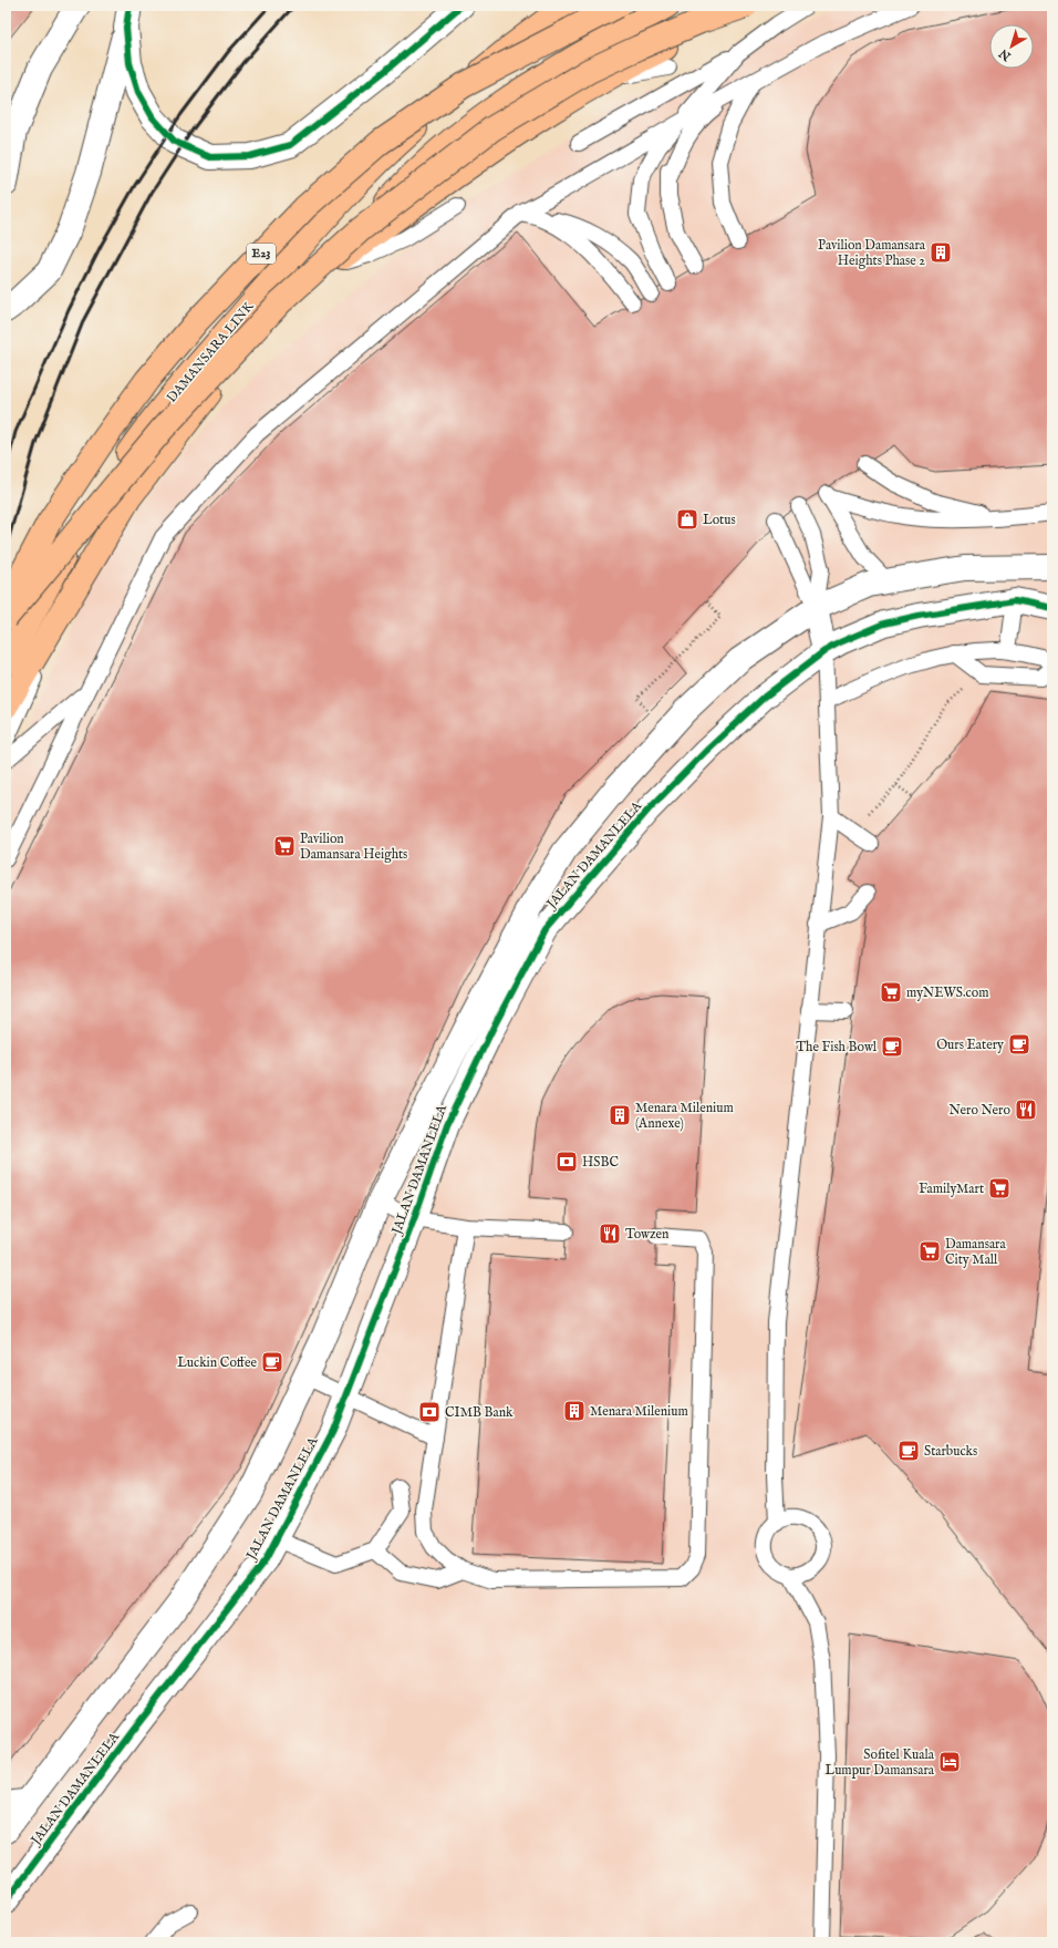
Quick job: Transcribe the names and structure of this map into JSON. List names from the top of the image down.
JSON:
{
  "streets": {
    "highway": ["E23", "DAMANSARA LINK"],
    "street": ["JALAN DAMANLELA"]
  },
  "places": {
    "building": ["Pavilion Damansara Heights Phase 2", "Menara Milenium (Annexe)", "Menara Milenium"],
    "shop": ["Lotus"],
    "supermarket": [
      "Pavilion Damansara Heights",
      "myNEWS.com",
      "FamilyMart",
      "Damansara City Mall"
    ],
    "cafe": [
      "Ours Eatery",
      "The Fish Bowl",
      "Luckin Coffee",
      "Starbucks"
    ],
    "restaurant": ["Nero Nero", "Towzen"],
    "bank": ["HSBC", "CIMB Bank"],
    "hotel": ["Sofitel Kuala Lumpur Damansara"]
  },
  "north": "bottom left"
}
